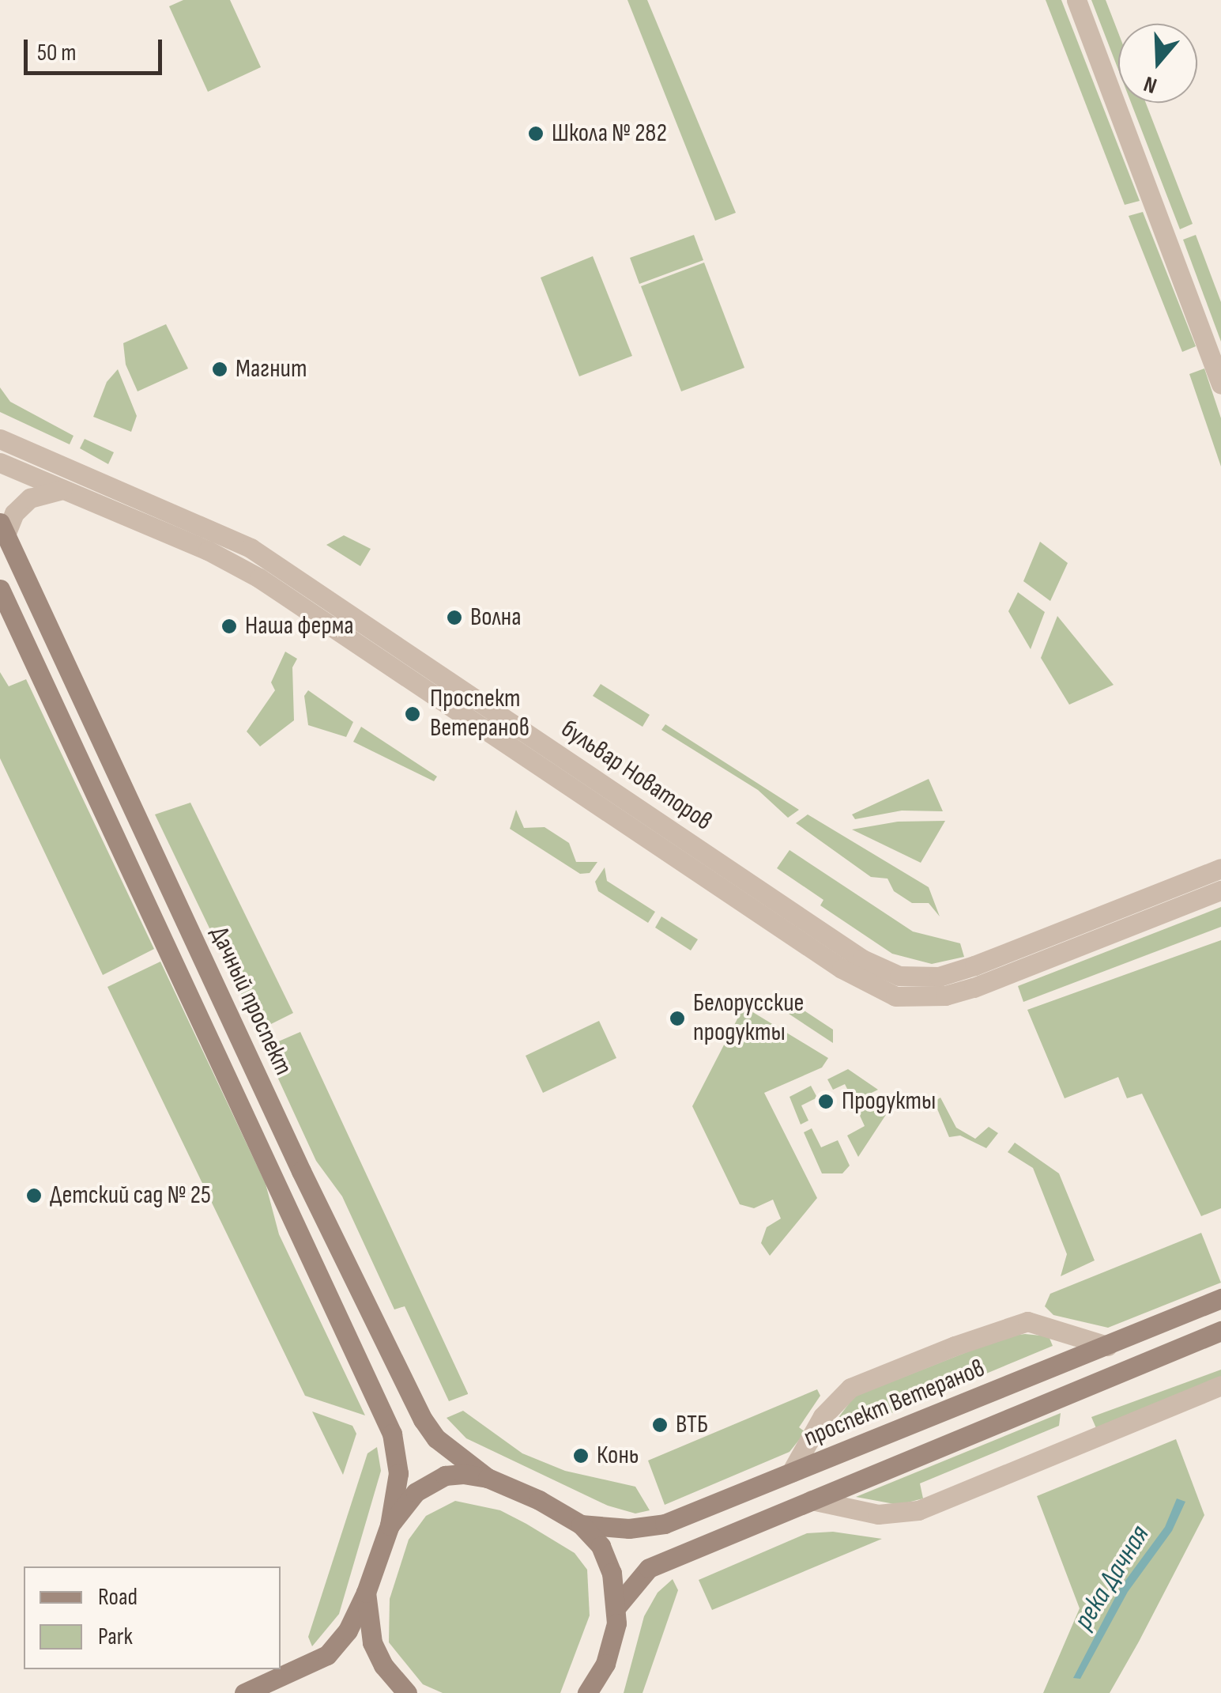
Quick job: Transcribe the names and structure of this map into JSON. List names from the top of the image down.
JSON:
{
  "streets": {
    "main road": ["Дачный проспект", "проспект Ветеранов"],
    "street": ["бульвар Новаторов"]
  },
  "water": ["река Дачная"],
  "places": [
    "Школа № 282",
    "Магнит",
    "Волна",
    "Наша ферма",
    "Проспект Ветеранов",
    "Белорусские продукты",
    "Продукты",
    "Детский сад № 25",
    "ВТБ",
    "Конь"
  ],
  "legend": ["Road", "Park"],
  "scale_bar": "50 m",
  "north": "bottom"
}
